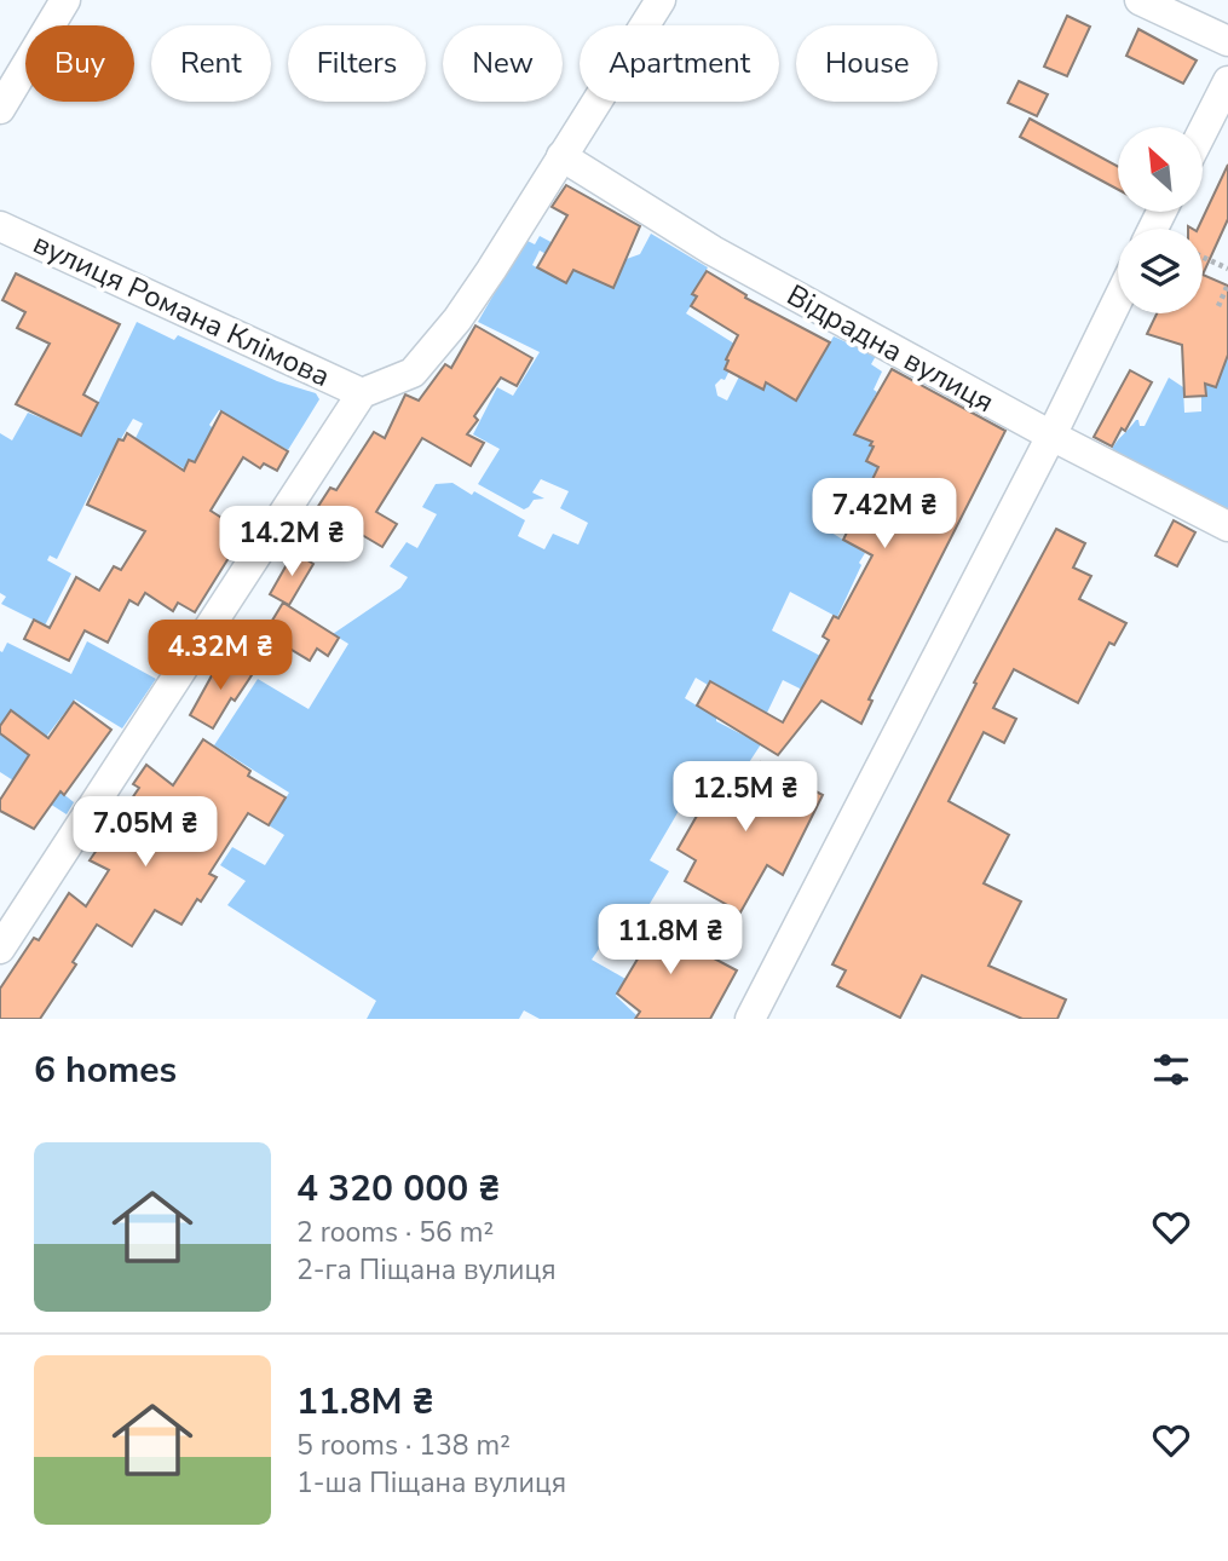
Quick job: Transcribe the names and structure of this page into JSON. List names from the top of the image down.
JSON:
{
  "streets": {
    "street": ["вулиця Романа Клімова", "Відрадна вулиця"]
  },
  "north": "top left",
  "page": {
    "chip": [
      "Buy",
      "Rent",
      "Filters",
      "New",
      "Apartment",
      "House"
    ],
    "price": [
      "7.42M ₴",
      "14.2M ₴",
      "4.32M ₴",
      "12.5M ₴",
      "7.05M ₴",
      "11.8M ₴"
    ],
    "heading": "6 homes",
    "list": [
      {
        "name": "4 320 000 ₴",
        "note": "2 rooms · 56 m² · 2-га Піщана вулиця"
      },
      {
        "name": "11.8M ₴",
        "note": "5 rooms · 138 m² · 1-ша Піщана вулиця"
      }
    ]
  }
}
